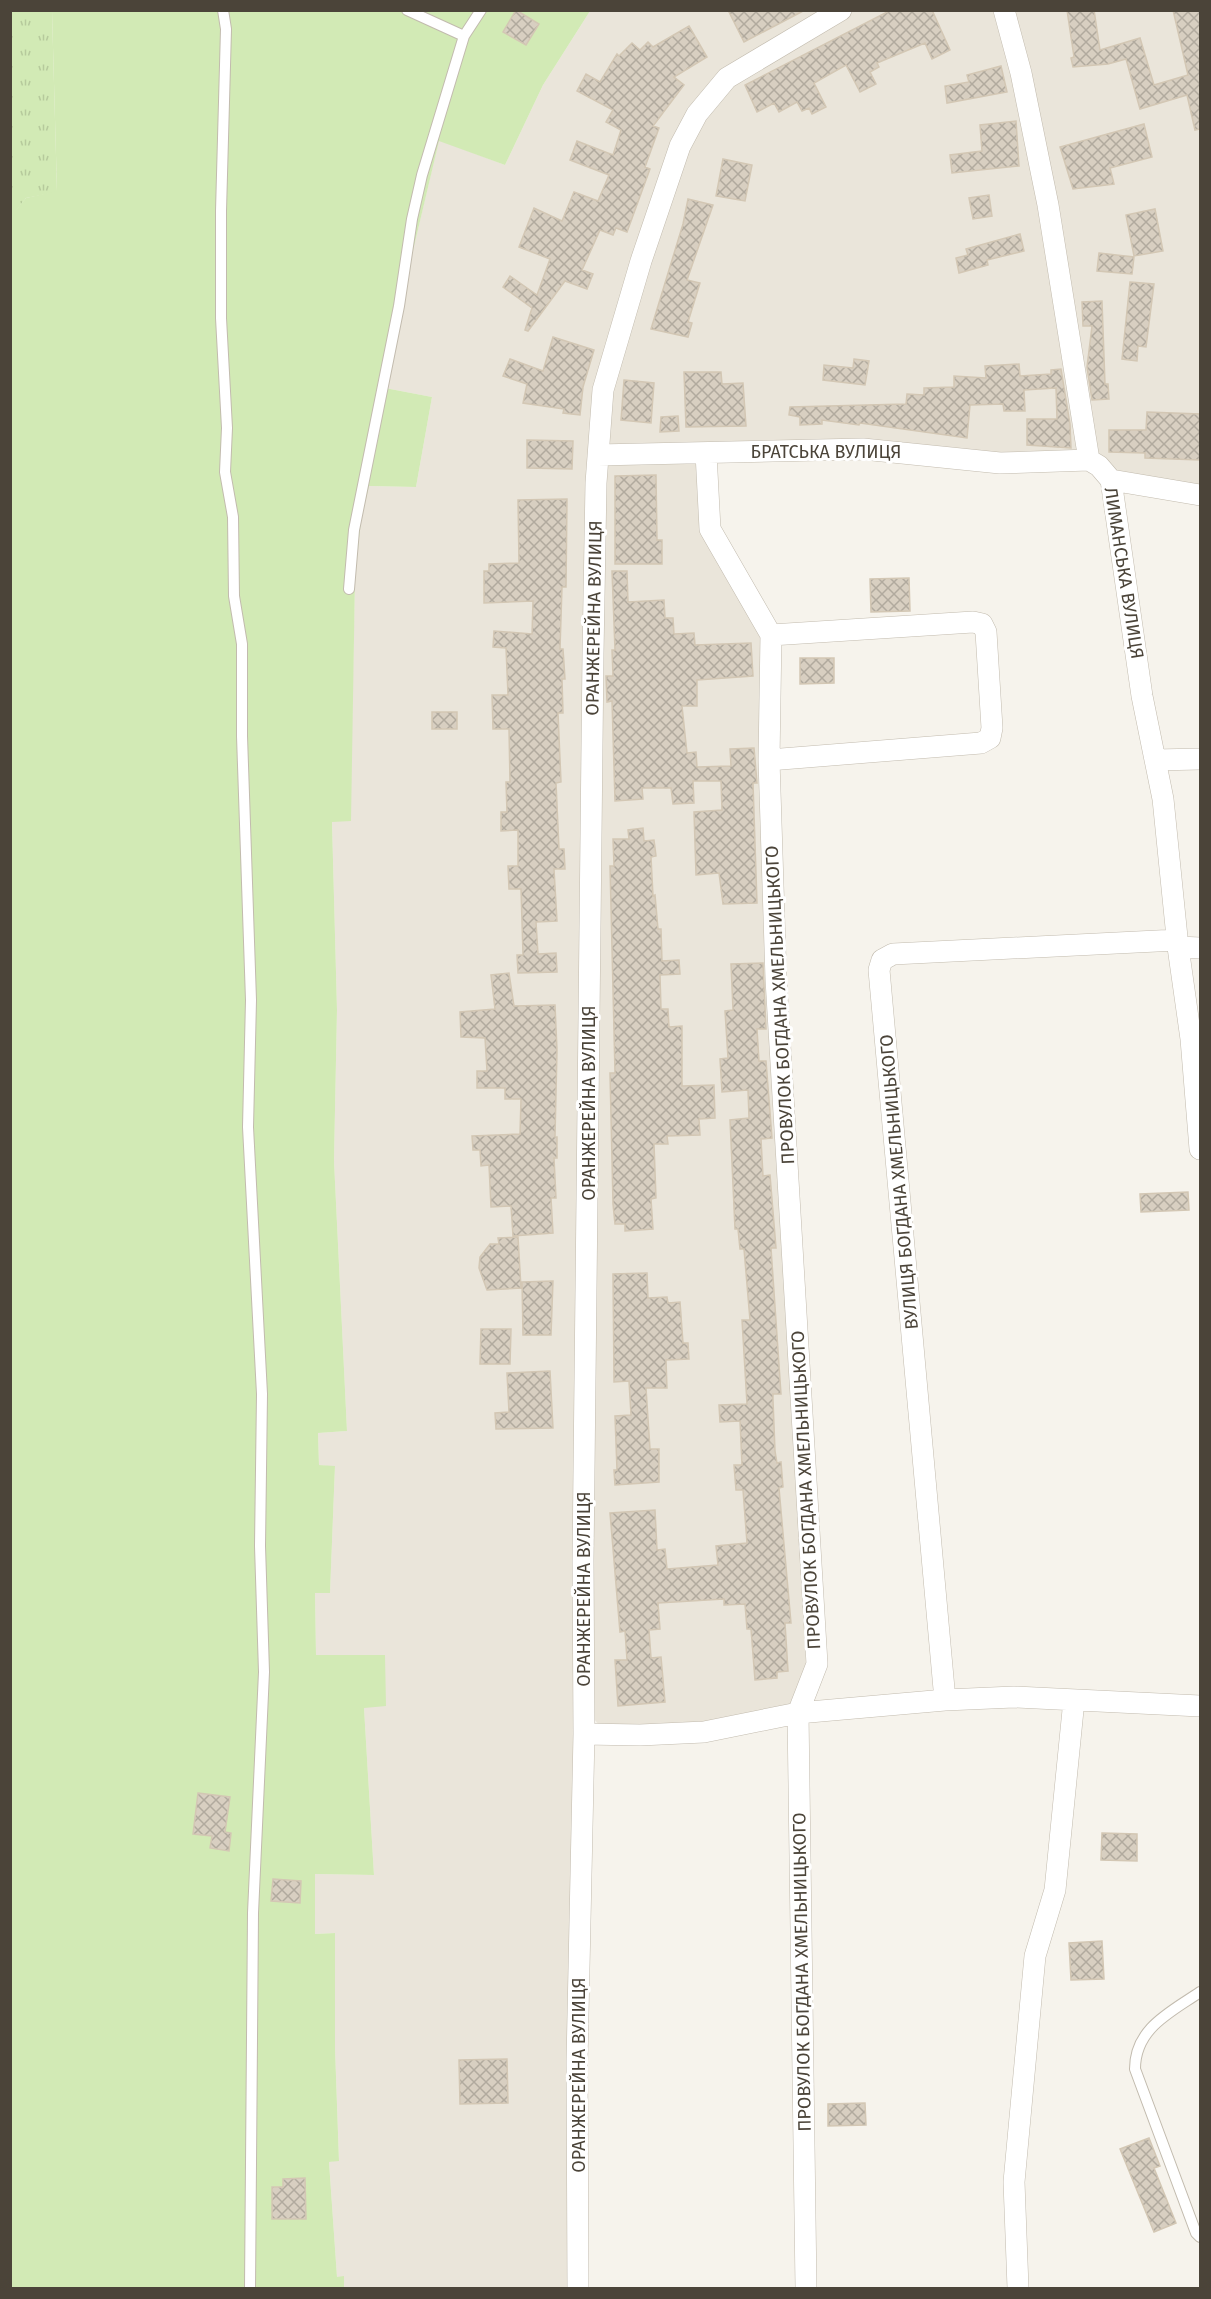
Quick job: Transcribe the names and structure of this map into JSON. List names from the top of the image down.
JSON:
{
  "streets": {
    "street": [
      "БРАТСЬКА ВУЛИЦЯ",
      "ЛИМАНСЬКА ВУЛИЦЯ",
      "ОРАНЖЕРЕЙНА ВУЛИЦЯ",
      "ПРОВУЛОК БОГДАНА ХМЕЛЬНИЦЬКОГО",
      "ВУЛИЦЯ БОГДАНА ХМЕЛЬНИЦЬКОГО"
    ]
  },
  "crossings": [
    ["БРАТСЬКА ВУЛИЦЯ", "ЛИМАНСЬКА ВУЛИЦЯ"],
    ["БРАТСЬКА ВУЛИЦЯ", "ОРАНЖЕРЕЙНА ВУЛИЦЯ"],
    ["ЛИМАНСЬКА ВУЛИЦЯ", "ВУЛИЦЯ БОГДАНА ХМЕЛЬНИЦЬКОГО"]
  ]
}
